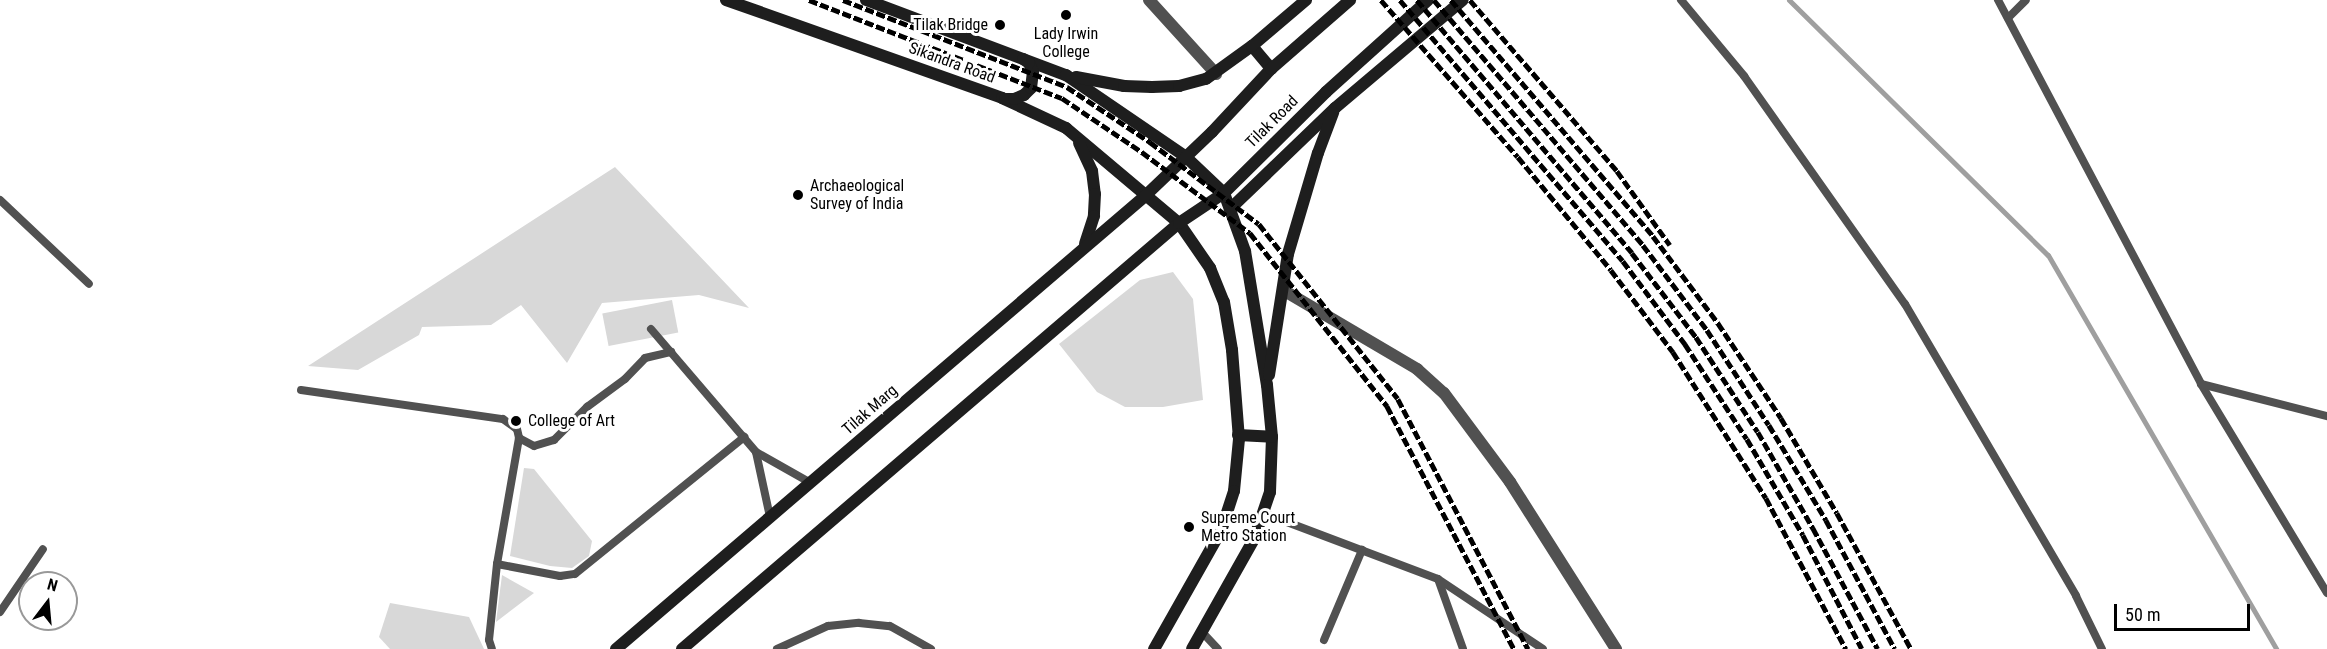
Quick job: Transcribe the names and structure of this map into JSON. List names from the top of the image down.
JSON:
{
  "streets": {
    "main road": ["Sikandra Road", "Tilak Road", "Tilak Marg"]
  },
  "crossings": [
    ["Sikandra Road", "Tilak Road"],
    ["Sikandra Road", "Tilak Marg"]
  ],
  "places": [
    "Lady Irwin College",
    "Tilak Bridge",
    "Archaeological Survey of India",
    "College of Art",
    "Supreme Court‌ Metro Station"
  ],
  "scale_bar": "50 m",
  "north": "top"
}
